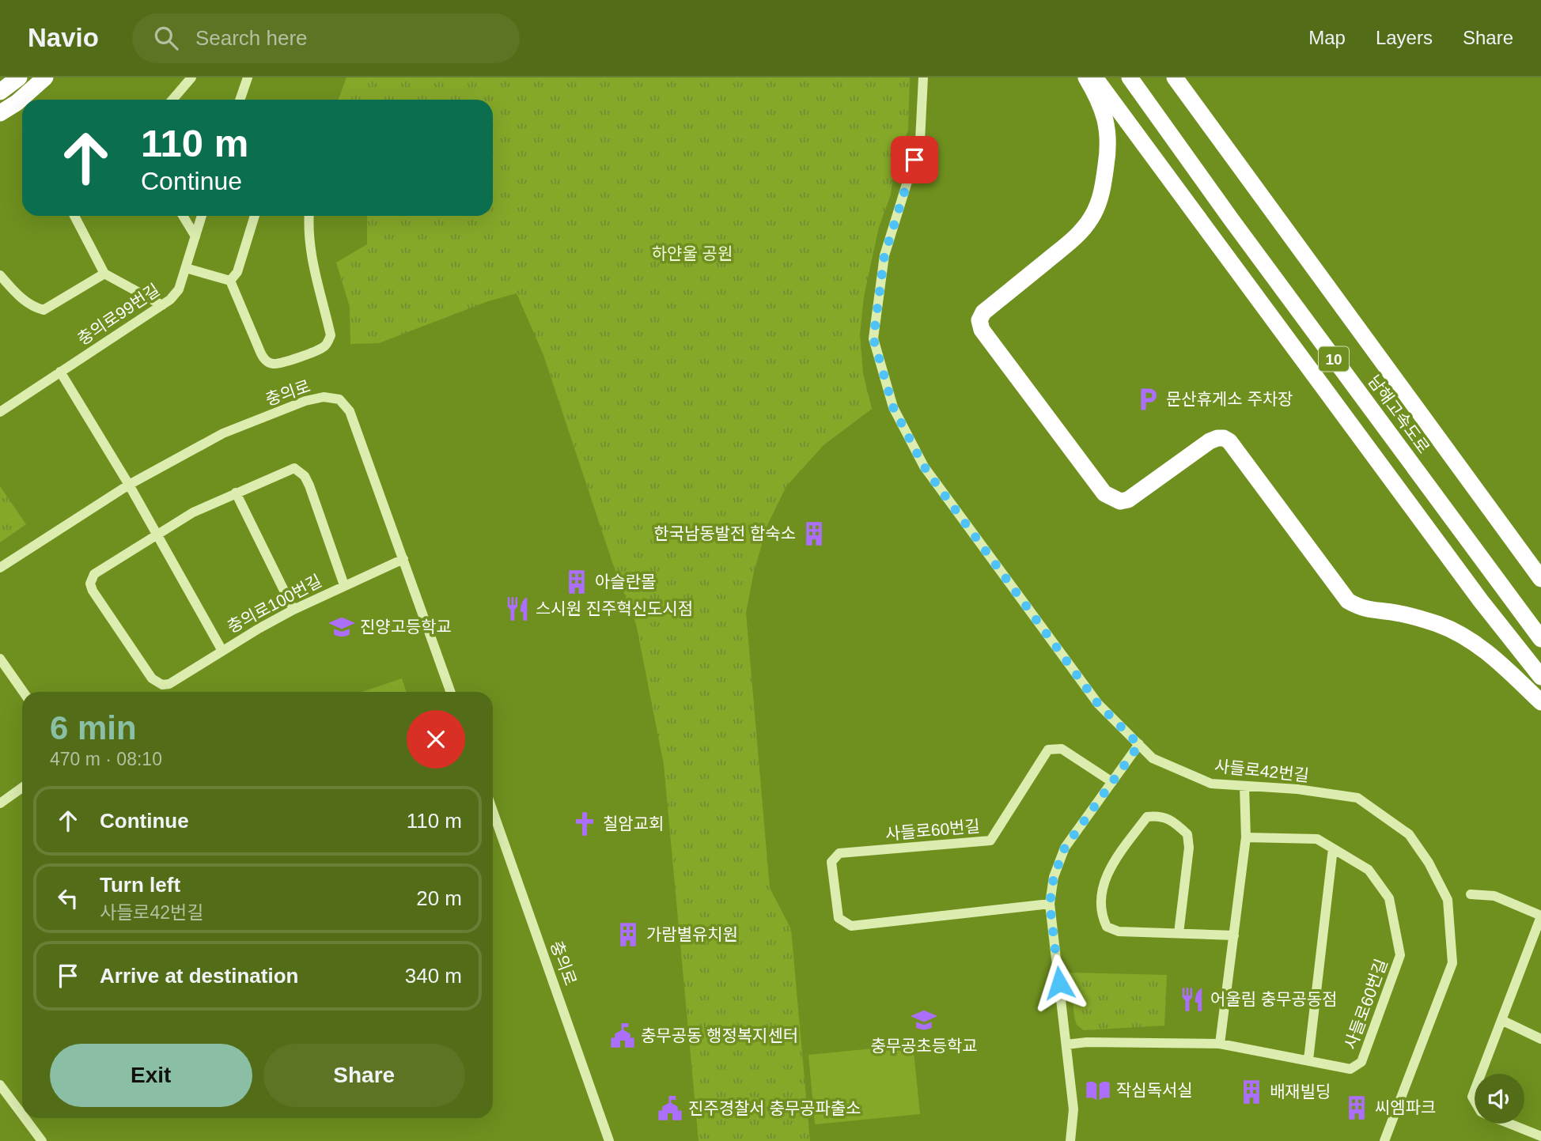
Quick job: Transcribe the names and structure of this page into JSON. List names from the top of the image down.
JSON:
{
  "streets": {
    "highway": ["10", "남해고속도로"],
    "street": [
      "충의로99번길",
      "충의로",
      "충의로100번길",
      "사들로42번길",
      "사들로60번길"
    ]
  },
  "crossings": [
    ["충의로", "충의로100번길"]
  ],
  "parks": ["하얀울 공원"],
  "places": {
    "parking": ["문산휴게소 주차장"],
    "building": [
      "한국남동발전 합숙소",
      "아슬란몰",
      "가람별유치원",
      "배재빌딩",
      "씨엠파크"
    ],
    "restaurant": ["스시원 진주혁신도시점", "어울림 충무공동점"],
    "school or university": ["진양고등학교", "충무공초등학교"],
    "church": ["칠암교회"],
    "public building": ["충무공동 행정복지센터", "진주경찰서 충무공파출소"],
    "library": ["작심독서실"]
  },
  "page": {
    "header": "Navio",
    "search": "Search here",
    "nav": ["Map", "Layers", "Share"],
    "turn": ["110 m", "Continue"],
    "heading": ["6 min", "470 m · 08:10"],
    "list": [
      {
        "name": "Continue",
        "value": "110 m"
      },
      {
        "name": "Turn left",
        "note": "사들로42번길",
        "value": "20 m"
      },
      {
        "name": "Arrive at destination",
        "value": "340 m"
      }
    ],
    "buttons": ["Exit", "Share"]
  }
}
